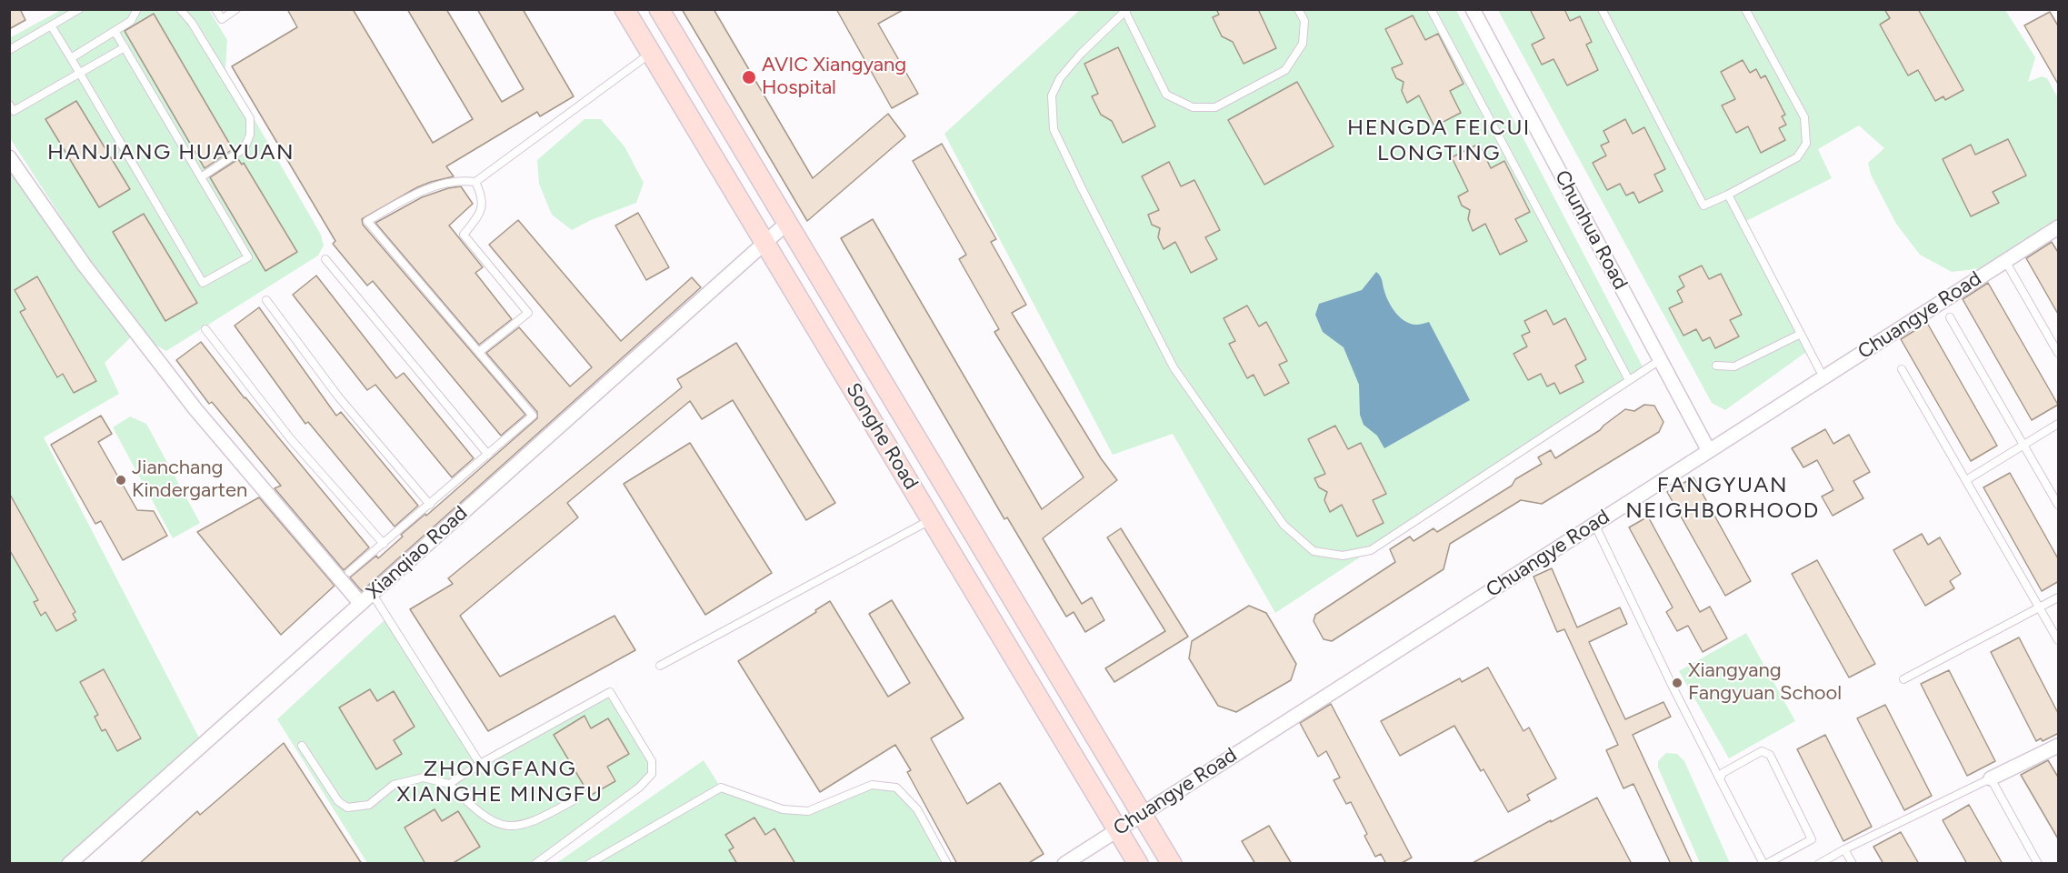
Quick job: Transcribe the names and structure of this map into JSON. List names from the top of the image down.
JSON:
{
  "streets": {
    "main road": ["Songhe Road"],
    "street": ["Chunhua Road", "Chuangye Road", "Xianqiao Road"]
  },
  "crossings": [
    ["Chunhua Road", "Chuangye Road"],
    ["Chuangye Road", "Songhe Road"],
    ["Songhe Road", "Xianqiao Road"]
  ],
  "districts": [
    "HENGDA FEICUI LONGTING",
    "HANJIANG HUAYUAN",
    "FANGYUAN NEIGHBORHOOD",
    "ZHONGFANG XIANGHE MINGFU"
  ],
  "places": ["AVIC Xiangyang Hospital", "Jianchang Kindergarten", "Xiangyang Fangyuan School"]
}
